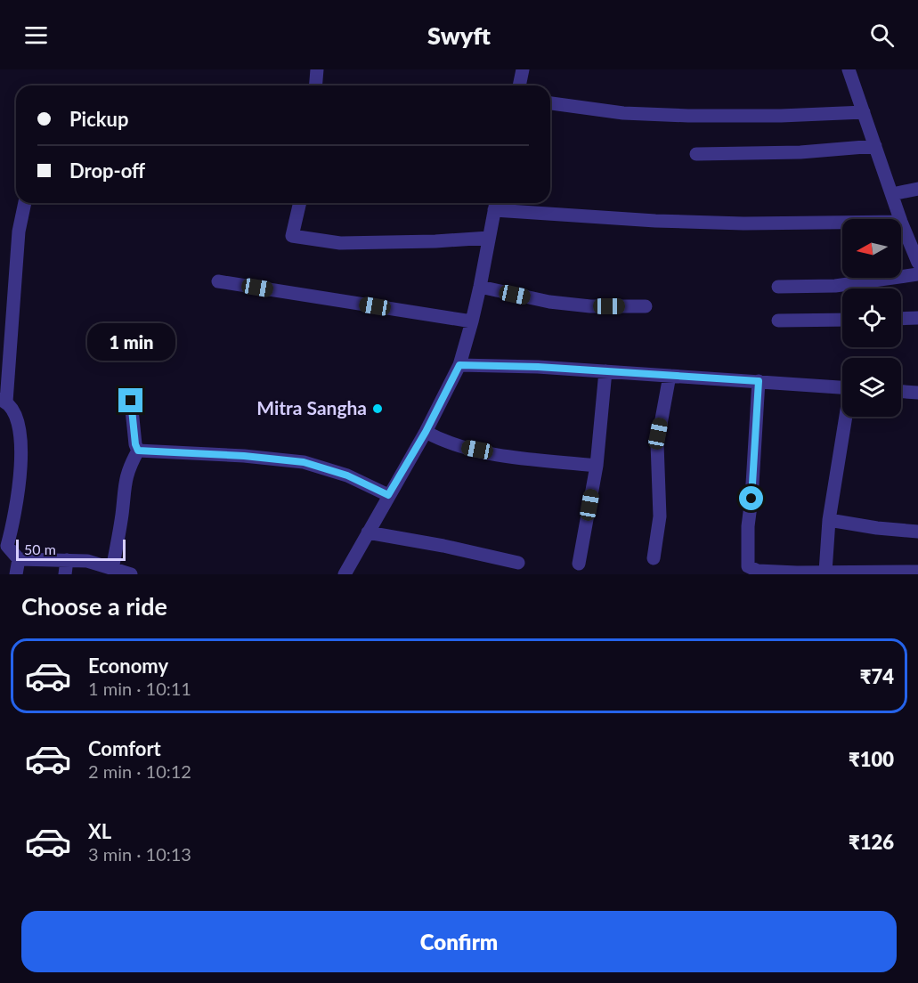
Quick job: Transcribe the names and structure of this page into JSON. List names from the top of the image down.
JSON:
{
  "places": ["Mitra Sangha"],
  "scale_bar": "50 m",
  "north": "left",
  "page": {
    "header": "Swyft",
    "banner": ["Pickup", "Drop-off"],
    "bubble": "1 min",
    "scale": "50 m",
    "heading": "Choose a ride",
    "list": [
      {
        "name": "Economy",
        "note": "1 min · 10:11",
        "value": "₹74"
      },
      {
        "name": "Comfort",
        "note": "2 min · 10:12",
        "value": "₹100"
      },
      {
        "name": "XL",
        "note": "3 min · 10:13",
        "value": "₹126"
      }
    ],
    "buttons": "Confirm"
  }
}
